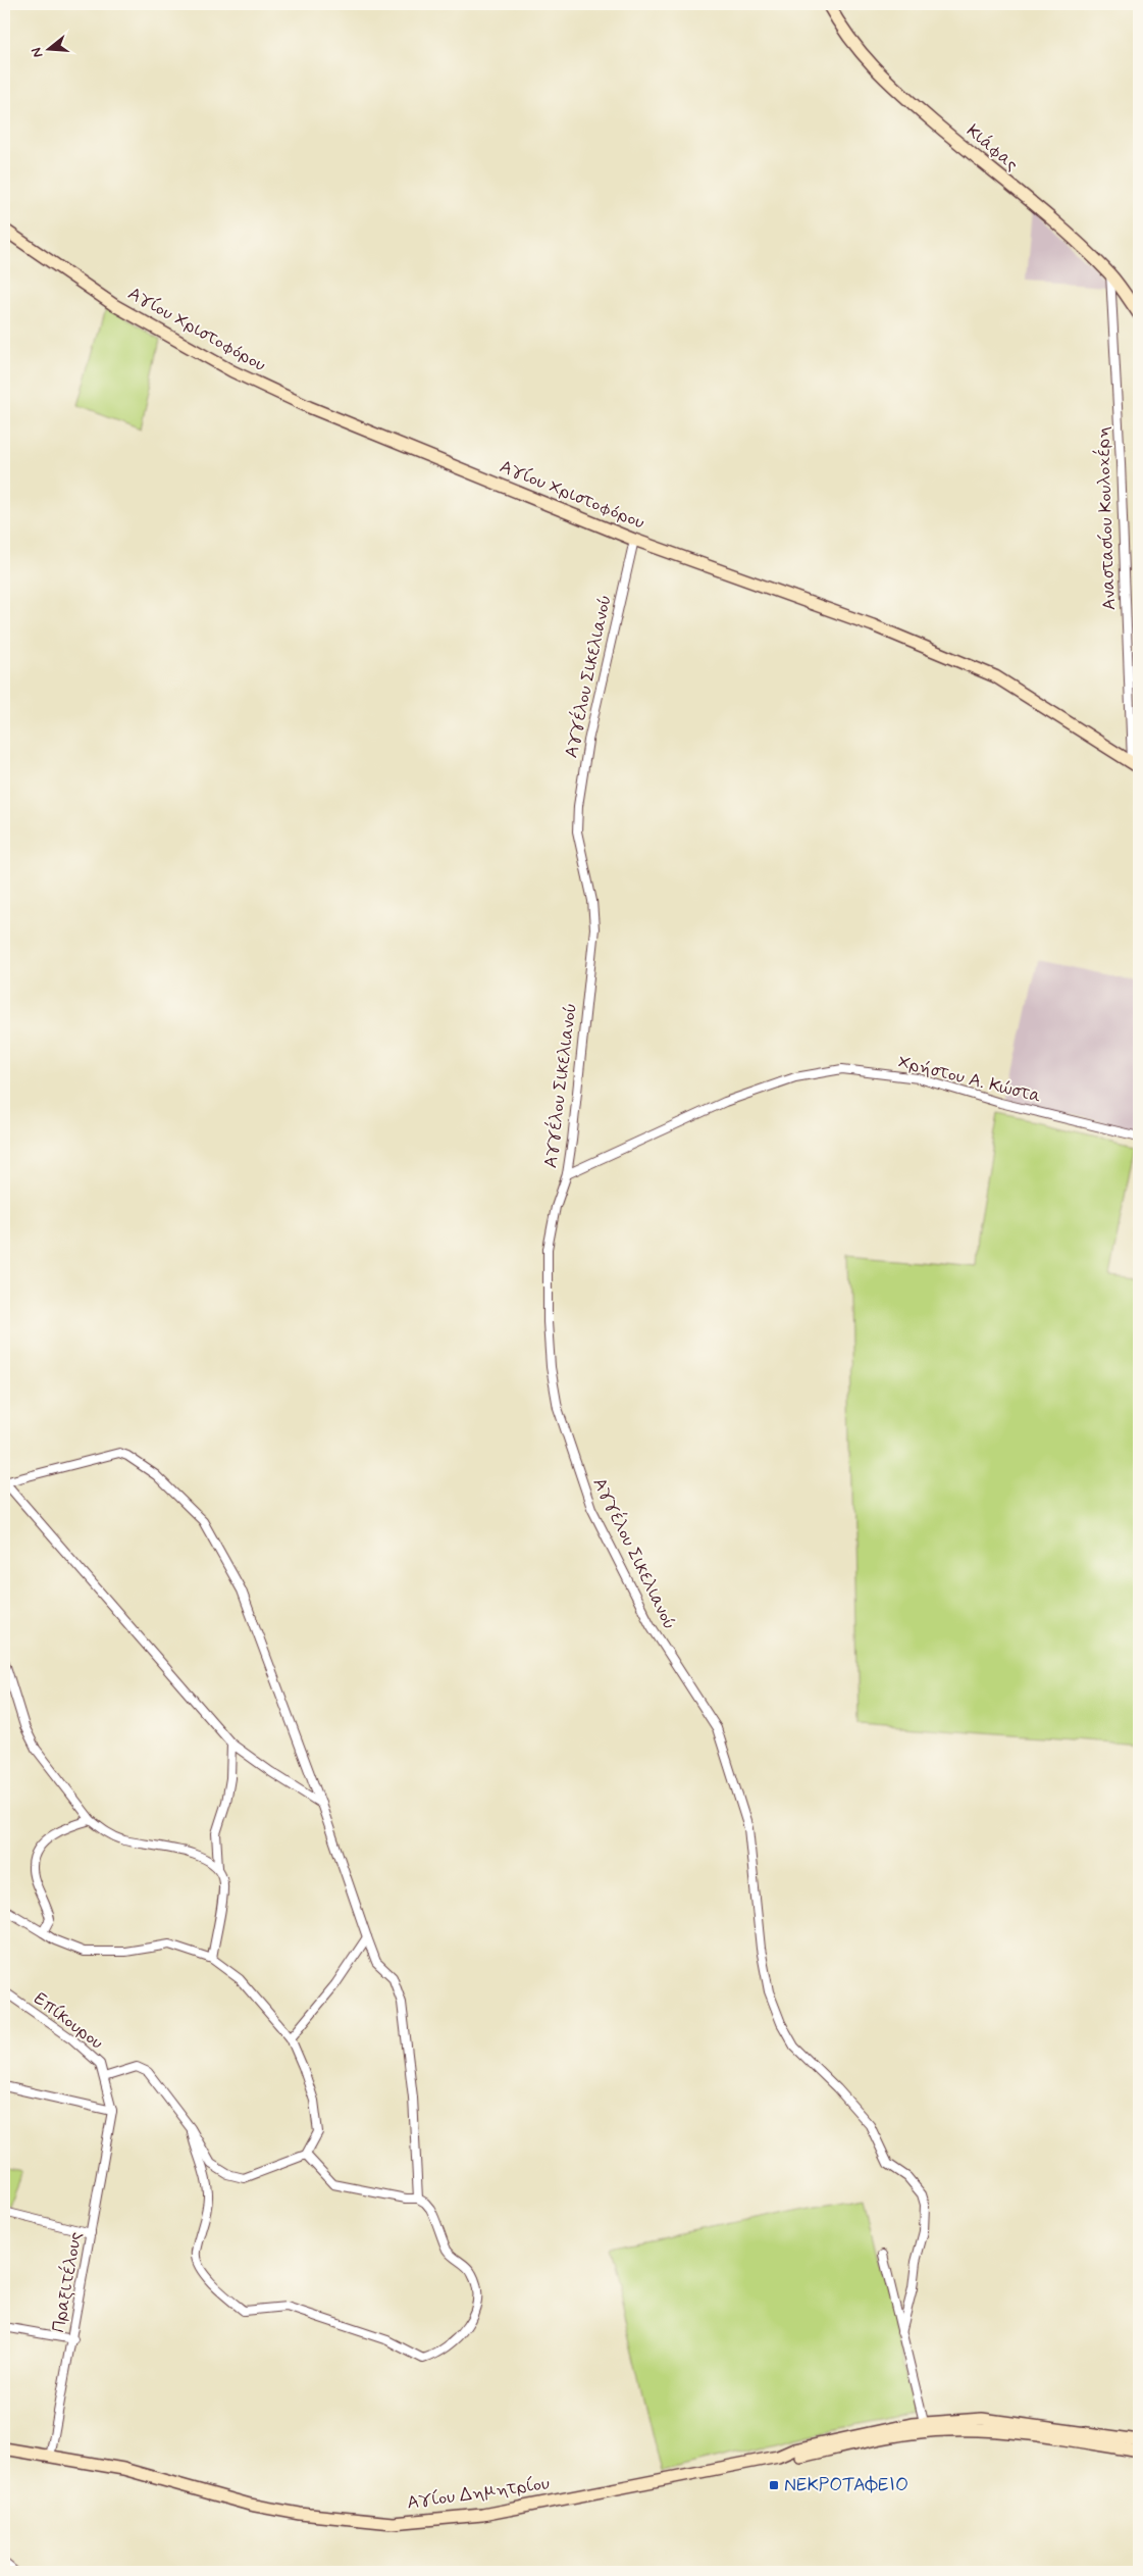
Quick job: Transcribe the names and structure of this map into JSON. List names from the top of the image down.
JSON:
{
  "streets": {
    "street": [
      "Κιάφας",
      "Αγίου Χριστοφόρου",
      "Αναστασίου Κουλοχέρη",
      "Αγγέλου Σικελιανού",
      "Χρήστου Α. Κώστα",
      "Επίκουρου",
      "Πραξιτέλους",
      "Αγίου Δημητρίου"
    ]
  },
  "crossings": [
    ["Κιάφας", "Αναστασίου Κουλοχέρη"],
    ["Αγίου Χριστοφόρου", "Αναστασίου Κουλοχέρη"],
    ["Αγίου Χριστοφόρου", "Αγγέλου Σικελιανού"],
    ["Αγγέλου Σικελιανού", "Χρήστου Α. Κώστα"],
    ["Αγγέλου Σικελιανού", "Αγίου Δημητρίου"],
    ["Επίκουρου", "Πραξιτέλους"],
    ["Πραξιτέλους", "Αγίου Δημητρίου"]
  ],
  "places": {
    "transit": ["ΝΕΚΡΟΤΑΦΕΙΟ"]
  },
  "north": "left"
}
